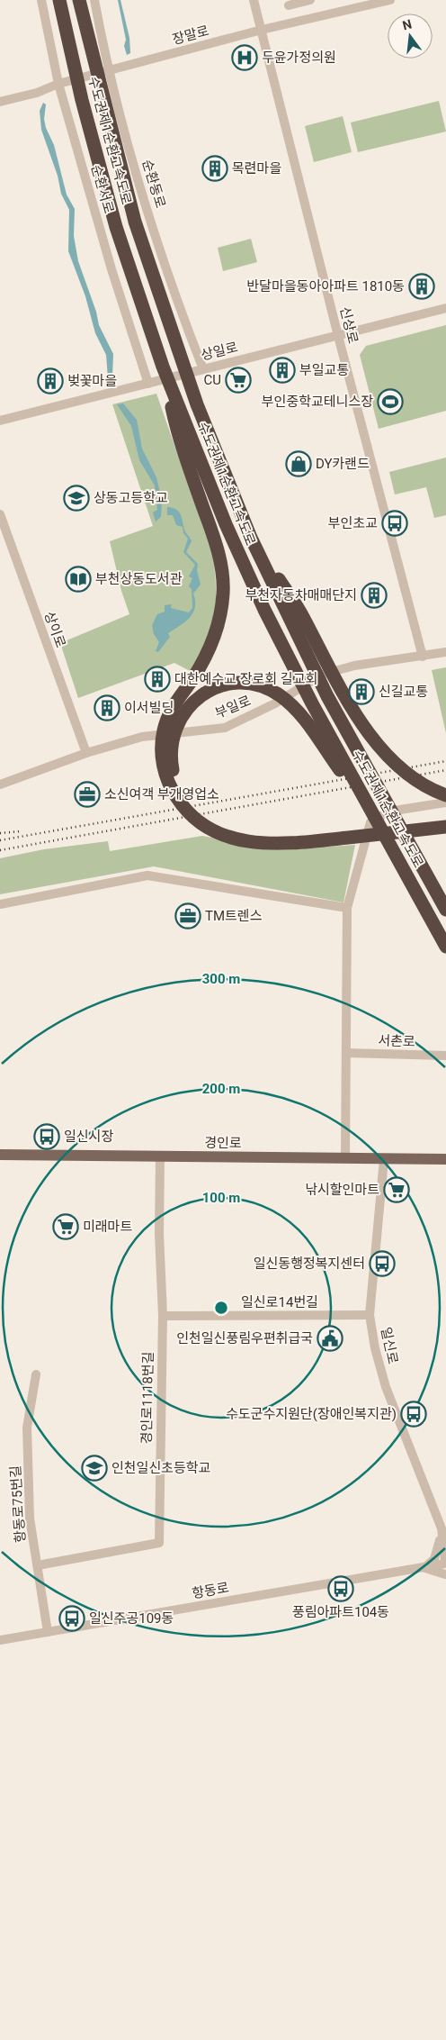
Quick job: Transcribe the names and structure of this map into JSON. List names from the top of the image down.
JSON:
{
  "streets": {
    "highway": ["수도권제1순환고속도로"],
    "main road": ["경인로"],
    "street": [
      "장말로",
      "순환동로",
      "순환서로",
      "신상로",
      "상일로",
      "상이로",
      "부일로",
      "서촌로",
      "일신로14번길",
      "일신로",
      "경인로1118번길",
      "항동로75번길",
      "항동로"
    ]
  },
  "crossings": [
    ["장말로", "순환동로"],
    ["장말로", "순환서로"],
    ["장말로", "신상로"],
    ["순환동로", "상일로"],
    ["순환서로", "상일로"],
    ["신상로", "상일로"],
    ["신상로", "부일로"],
    ["상이로", "부일로"],
    ["경인로", "일신로"],
    ["경인로", "경인로1118번길"],
    ["일신로14번길", "일신로"],
    ["일신로14번길", "경인로1118번길"],
    ["일신로", "항동로"],
    ["경인로1118번길", "항동로75번길"],
    ["항동로75번길", "항동로"]
  ],
  "places": {
    "hospital": ["두윤가정의원"],
    "building": [
      "목련마을",
      "반달마을동아아파트 1810동",
      "부일교통",
      "벚꽃마을",
      "부천자동차매매단지",
      "대한예수교 장로회 길교회",
      "신길교통",
      "이서빌딩"
    ],
    "supermarket": ["CU", "낚시할인마트", "미래마트"],
    "sports": ["부인중학교테니스장"],
    "shop": ["DY카랜드"],
    "school or university": ["상동고등학교", "인천일신초등학교"],
    "bus stop": [
      "부인초교",
      "일신시장",
      "일신동행정복지센터",
      "수도군수지원단(장애인복지관)",
      "풍림아파트104동",
      "일신주공109동"
    ],
    "library": ["부천상동도서관"],
    "office": ["소신여객 부개영업소", "TM트렌스"],
    "public building": ["인천일신풍림우편취급국"]
  },
  "north": "top",
  "rings": ["300 m", "200 m", "100 m"]
}
